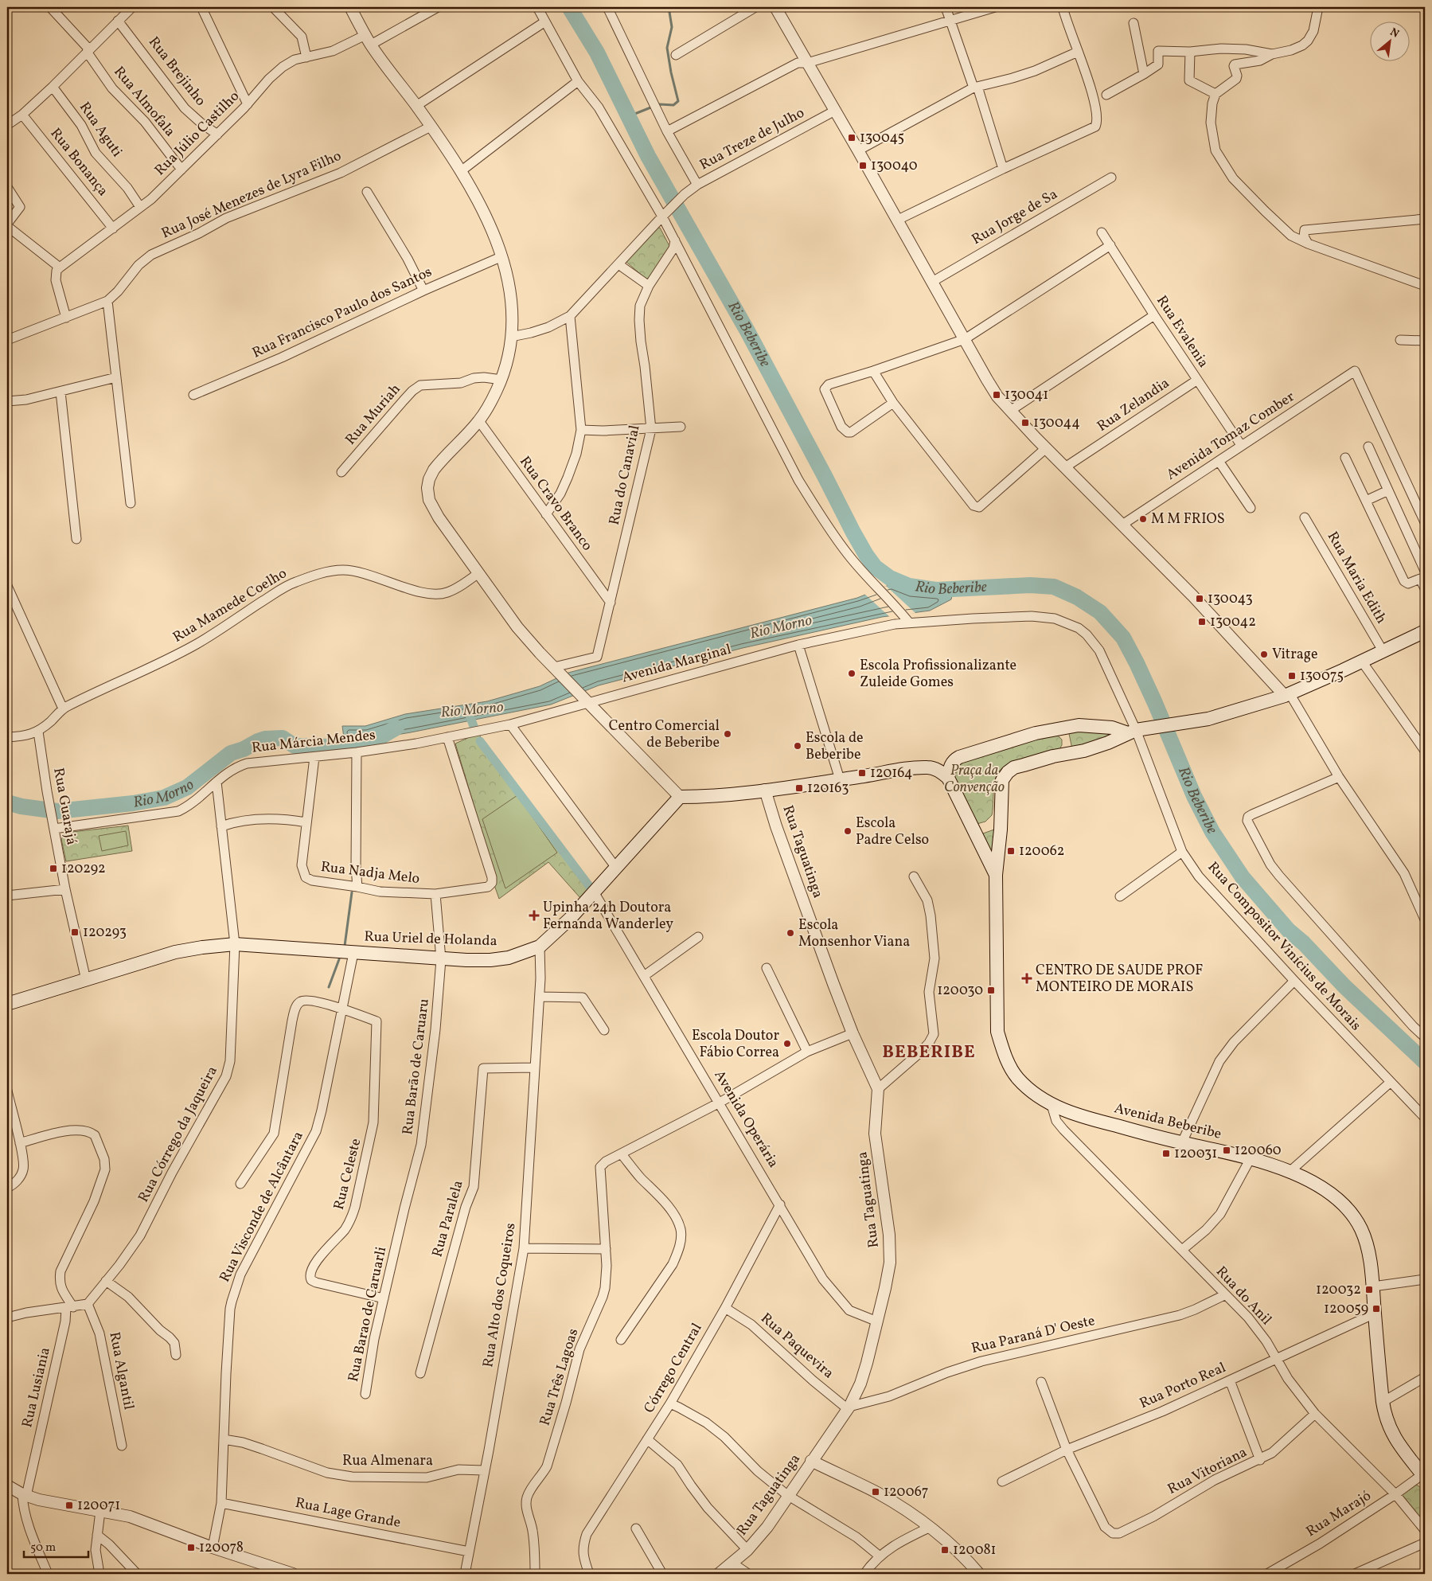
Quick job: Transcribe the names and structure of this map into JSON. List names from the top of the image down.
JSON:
{
  "streets": {
    "main road": ["Rua Uriel de Holanda", "Avenida Beberibe"],
    "street": [
      "Rua Brejinho",
      "Rua Almofala",
      "Rua Aguti",
      "Rua Júlio Castilho",
      "Rua Treze de Julho",
      "Rua Bonança",
      "Rua José Menezes de Lyra Filho",
      "Rua Jorge de Sa",
      "Rua Francisco Paulo dos Santos",
      "Rua Evalenia",
      "Rua Zelandia",
      "Rua Muriah",
      "Avenida Tomaz Comber",
      "Rua do Canavial",
      "Rua Cravo Branco",
      "Rua Maria Edith",
      "Rua Mamede Coelho",
      "Avenida Marginal",
      "Rua Márcia Mendes",
      "Rua Guarajá",
      "Rua Taguatinga",
      "Rua Nadja Melo",
      "Rua Compositor Vinícius de Morais",
      "Rua Barão de Caruaru",
      "Avenida Operária",
      "Rua Córrego da Jaqueira",
      "Rua Celeste",
      "Rua Visconde de Alcântara",
      "Rua Paralela",
      "Rua Alto dos Coqueiros",
      "Rua do Anil",
      "Rua Barao de Caruarli",
      "Rua Paraná D' Oeste",
      "Rua Paquevira",
      "Córrego Central",
      "Rua Algantil",
      "Rua Três Lagoas",
      "Rua Porto Real",
      "Rua Lusiania",
      "Rua Almenara",
      "Rua Vitoriana",
      "Rua Lage Grande",
      "Rua Marajó"
    ]
  },
  "crossings": [
    ["Rua Brejinho", "Rua Júlio Castilho"],
    ["Rua Almofala", "Rua Júlio Castilho"],
    ["Rua Aguti", "Rua Júlio Castilho"],
    ["Rua Júlio Castilho", "Rua Bonança"],
    ["Rua Evalenia", "Rua Zelandia"],
    ["Rua Evalenia", "Avenida Tomaz Comber"],
    ["Rua do Canavial", "Rua Cravo Branco"],
    ["Rua Mamede Coelho", "Rua Guarajá"],
    ["Avenida Marginal", "Rua Márcia Mendes"],
    ["Avenida Marginal", "Rua Compositor Vinícius de Morais"],
    ["Rua Márcia Mendes", "Rua Guarajá"],
    ["Rua Márcia Mendes", "Rua Nadja Melo"],
    ["Rua Márcia Mendes", "Rua Córrego da Jaqueira"],
    ["Rua Guarajá", "Rua Uriel de Holanda"],
    ["Rua Taguatinga", "Avenida Operária"],
    ["Rua Taguatinga", "Rua Paraná D' Oeste"],
    ["Rua Taguatinga", "Rua Paquevira"],
    ["Rua Nadja Melo", "Rua Barão de Caruaru"],
    ["Rua Uriel de Holanda", "Rua Barão de Caruaru"],
    ["Rua Uriel de Holanda", "Avenida Operária"],
    ["Rua Uriel de Holanda", "Rua Córrego da Jaqueira"],
    ["Rua Uriel de Holanda", "Rua Visconde de Alcântara"],
    ["Rua Uriel de Holanda", "Rua Alto dos Coqueiros"],
    ["Rua Barão de Caruaru", "Rua Barao de Caruarli"],
    ["Avenida Operária", "Córrego Central"],
    ["Avenida Beberibe", "Rua do Anil"],
    ["Avenida Beberibe", "Rua Porto Real"],
    ["Avenida Beberibe", "Rua Marajó"],
    ["Rua Córrego da Jaqueira", "Rua Algantil"],
    ["Rua Celeste", "Rua Visconde de Alcântara"],
    ["Rua Celeste", "Rua Barao de Caruarli"],
    ["Rua Visconde de Alcântara", "Rua Almenara"],
    ["Rua Visconde de Alcântara", "Rua Lage Grande"],
    ["Rua Paralela", "Rua Alto dos Coqueiros"],
    ["Rua Alto dos Coqueiros", "Rua Almenara"],
    ["Rua Alto dos Coqueiros", "Rua Lage Grande"],
    ["Rua do Anil", "Rua Paraná D' Oeste"],
    ["Rua do Anil", "Rua Porto Real"],
    ["Rua do Anil", "Rua Vitoriana"],
    ["Rua do Anil", "Rua Marajó"],
    ["Rua Paraná D' Oeste", "Rua Paquevira"],
    ["Rua Paquevira", "Córrego Central"],
    ["Rua Porto Real", "Rua Vitoriana"]
  ],
  "districts": ["BEBERIBE"],
  "water": ["Rio Beberibe", "Rio Morno"],
  "parks": ["Praça da Convenção"],
  "places": {
    "transit": [
      "130045",
      "130040",
      "130041",
      "130044",
      "130043",
      "130042",
      "130075",
      "120164",
      "120163",
      "120062",
      "120292",
      "120293",
      "120030",
      "120060",
      "120031",
      "120032",
      "120059",
      "120067",
      "120071",
      "120078",
      "120081"
    ],
    "other": [
      "M M FRIOS",
      "Vitrage",
      "Escola Profissionalizante Zuleide Gomes",
      "Centro Comercial de Beberibe",
      "Escola de Beberibe",
      "Escola Padre Celso",
      "Escola Monsenhor Viana",
      "Escola Doutor Fábio Correa"
    ],
    "health": ["Upinha 24h Doutora Fernanda Wanderley", "CENTRO DE SAUDE PROF MONTEIRO DE MORAIS"]
  },
  "scale_bar": "50 m",
  "north": "top right"
}
